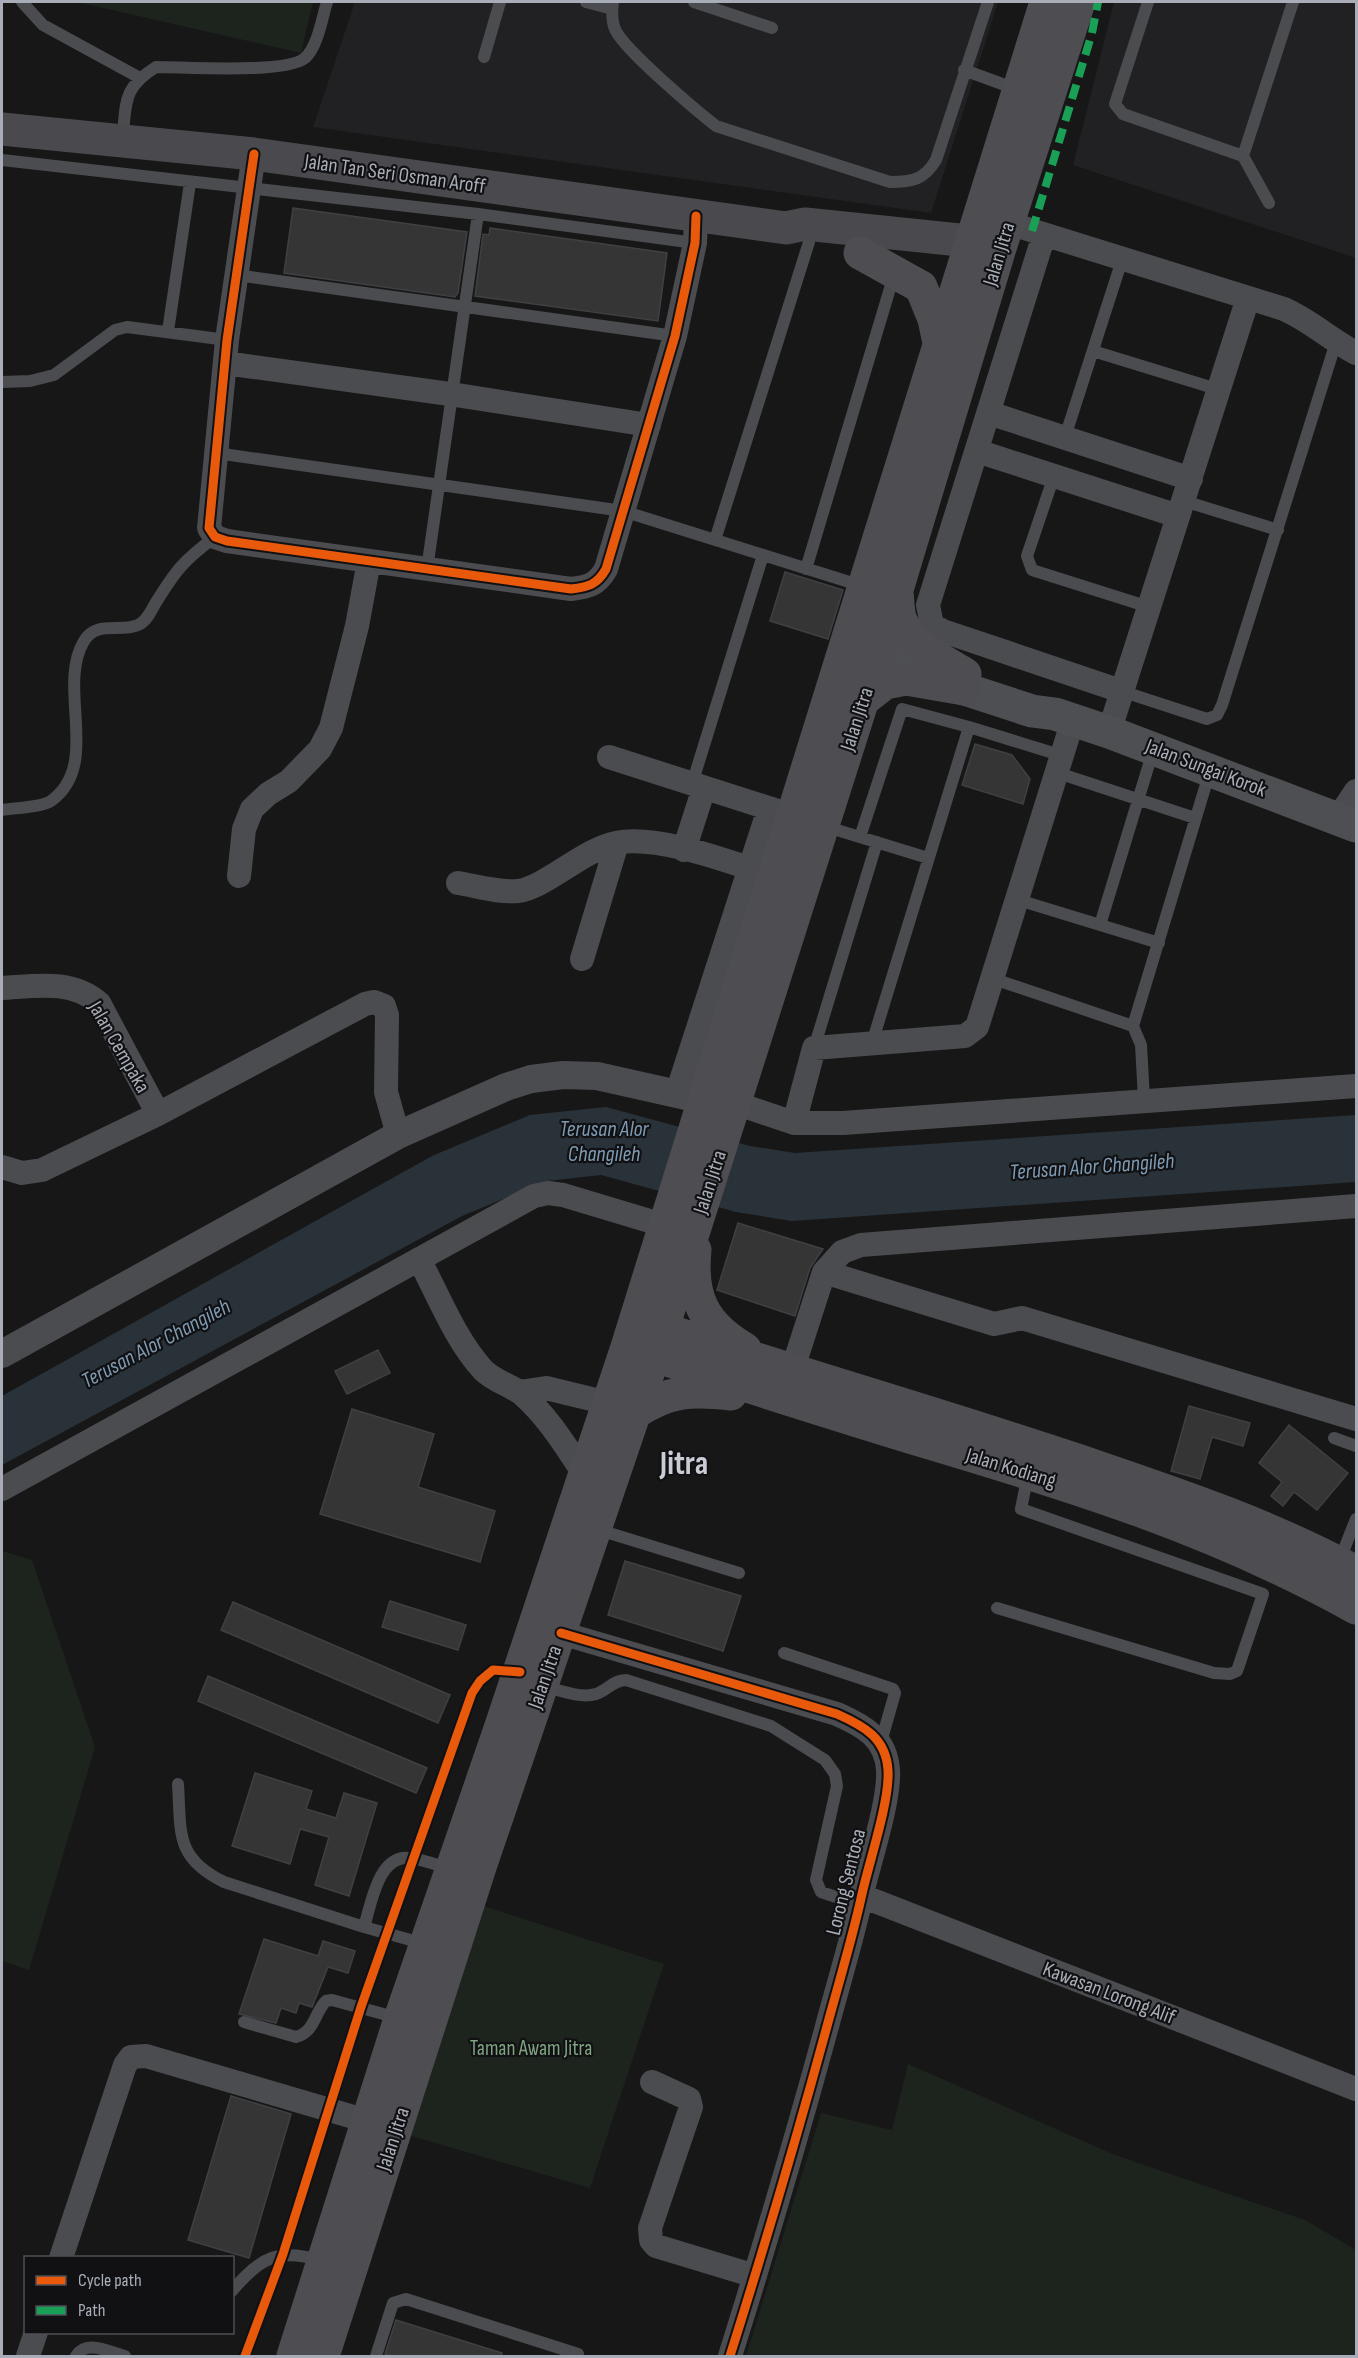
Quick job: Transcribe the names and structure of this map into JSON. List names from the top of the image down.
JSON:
{
  "streets": {
    "highway": ["Jalan Jitra", "Jalan Kodiang"],
    "main road": ["Jalan Tan Seri Osman Aroff", "Jalan Sungai Korok"],
    "street": ["Jalan Cempaka", "Lorong Sentosa", "Kawasan Lorong Alif"]
  },
  "crossings": [
    ["Jalan Tan Seri Osman Aroff", "Jalan Jitra"],
    ["Jalan Jitra", "Jalan Sungai Korok"],
    ["Jalan Jitra", "Jalan Kodiang"],
    ["Lorong Sentosa", "Kawasan Lorong Alif"]
  ],
  "districts": ["Jitra"],
  "water": ["Terusan Alor Changileh"],
  "parks": ["Taman Awam Jitra"],
  "legend": ["Cycle path", "Path"]
}
